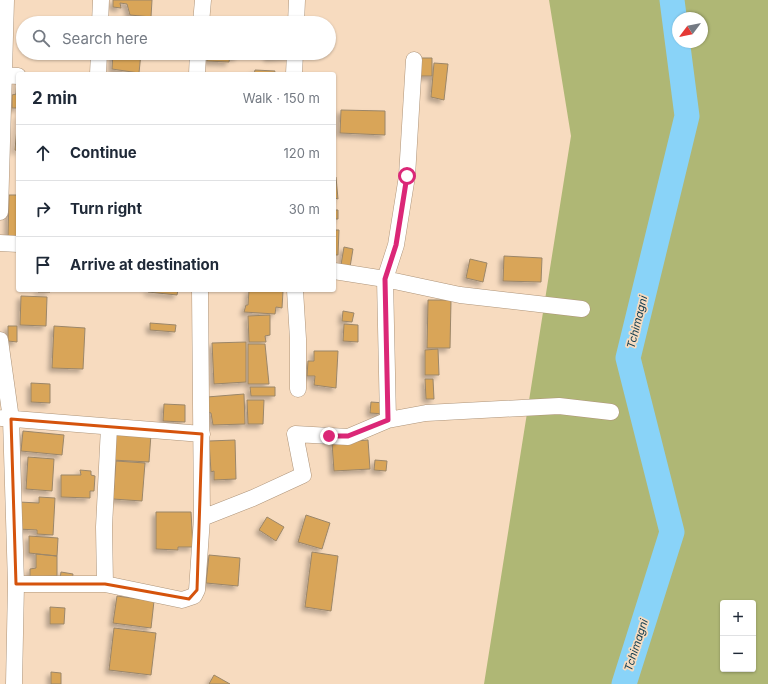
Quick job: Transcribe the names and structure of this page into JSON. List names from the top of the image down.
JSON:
{
  "water": ["Tchimagni"],
  "north": "bottom left",
  "page": {
    "search": "Search here",
    "heading": ["2 min", "Walk · 150 m"],
    "list": [
      ["Continue", "120 m"],
      ["Turn right", "30 m"],
      "Arrive at destination"
    ],
    "map_buttons": ["+", "−"]
  }
}
